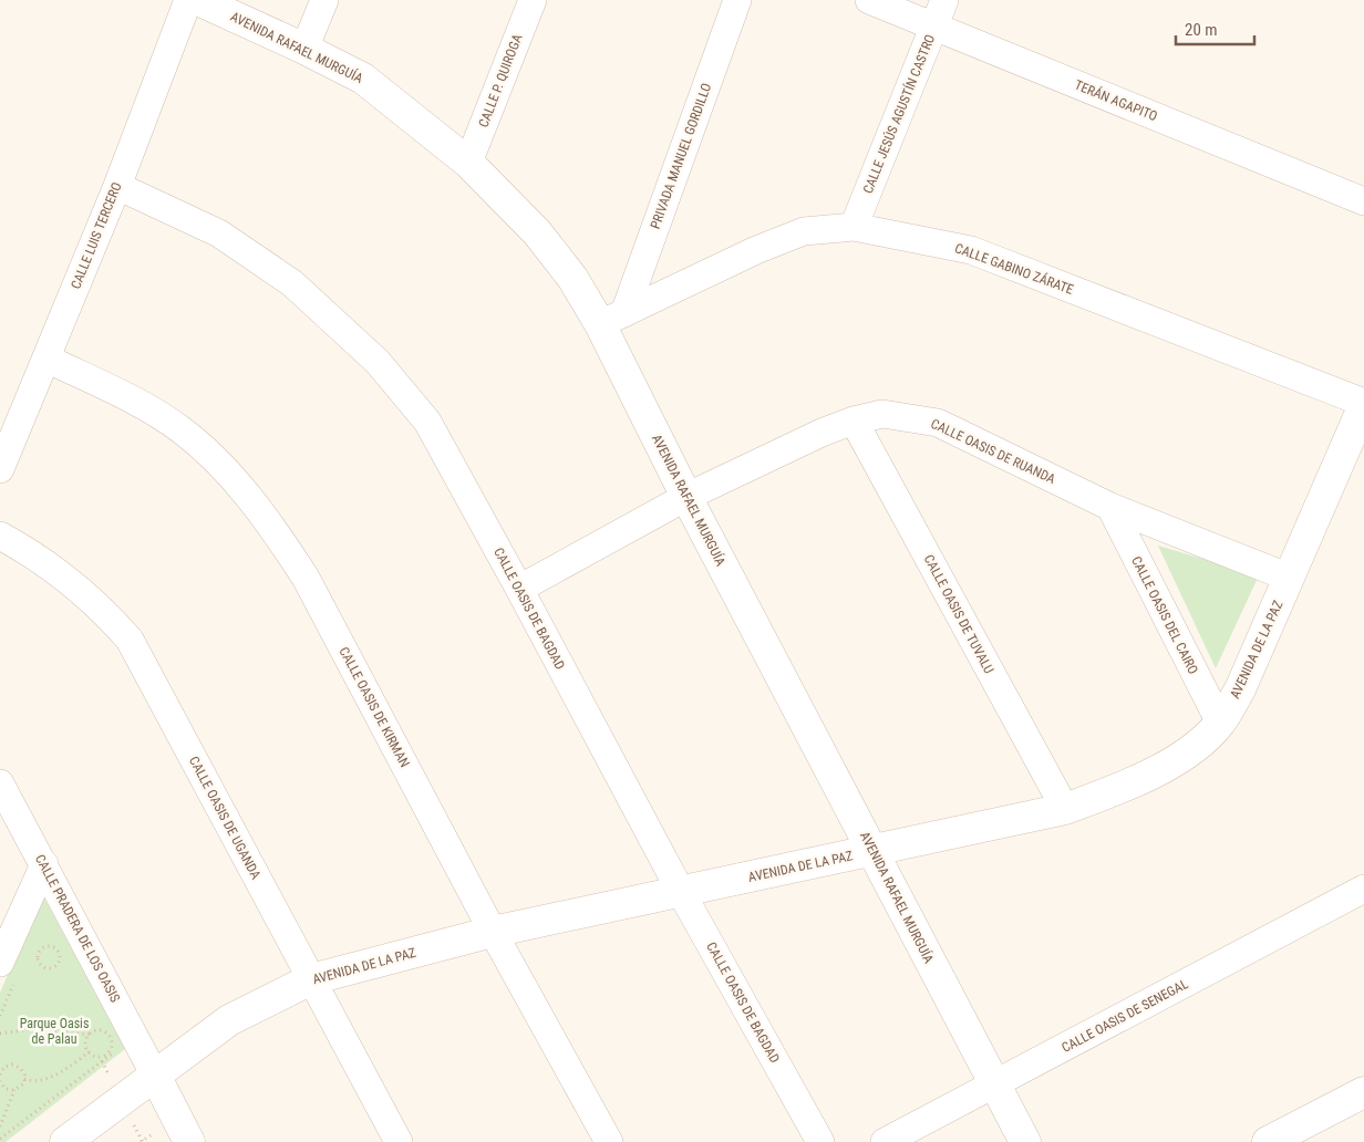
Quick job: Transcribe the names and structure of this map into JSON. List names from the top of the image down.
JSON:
{
  "streets": {
    "street": [
      "AVENIDA RAFAEL MURGUÍA",
      "CALLE P. QUIROGA",
      "TERÁN AGAPITO",
      "CALLE JESÚS AGUSTÍN CASTRO",
      "PRIVADA MANUEL GORDILLO",
      "CALLE LUIS TERCERO",
      "CALLE GABINO ZÁRATE",
      "CALLE OASIS DE RUANDA",
      "CALLE OASIS DE BAGDAD",
      "CALLE OASIS DE TUVALU",
      "CALLE OASIS DEL CAIRO",
      "AVENIDA DE LA PAZ",
      "CALLE OASIS DE KIRMAN",
      "CALLE OASIS DE UGANDA",
      "CALLE PRADERA DE LOS OASIS",
      "CALLE OASIS DE SENEGAL"
    ]
  },
  "crossings": [
    ["AVENIDA RAFAEL MURGUÍA", "CALLE P. QUIROGA"],
    ["AVENIDA RAFAEL MURGUÍA", "PRIVADA MANUEL GORDILLO"],
    ["AVENIDA RAFAEL MURGUÍA", "CALLE GABINO ZÁRATE"],
    ["AVENIDA RAFAEL MURGUÍA", "CALLE OASIS DE RUANDA"],
    ["AVENIDA RAFAEL MURGUÍA", "AVENIDA DE LA PAZ"],
    ["AVENIDA RAFAEL MURGUÍA", "CALLE OASIS DE SENEGAL"],
    ["TERÁN AGAPITO", "CALLE JESÚS AGUSTÍN CASTRO"],
    ["CALLE JESÚS AGUSTÍN CASTRO", "CALLE GABINO ZÁRATE"],
    ["PRIVADA MANUEL GORDILLO", "CALLE GABINO ZÁRATE"],
    ["CALLE LUIS TERCERO", "CALLE OASIS DE BAGDAD"],
    ["CALLE LUIS TERCERO", "CALLE OASIS DE KIRMAN"],
    ["CALLE GABINO ZÁRATE", "AVENIDA DE LA PAZ"],
    ["CALLE OASIS DE RUANDA", "CALLE OASIS DE BAGDAD"],
    ["CALLE OASIS DE RUANDA", "CALLE OASIS DE TUVALU"],
    ["CALLE OASIS DE RUANDA", "CALLE OASIS DEL CAIRO"],
    ["CALLE OASIS DE RUANDA", "AVENIDA DE LA PAZ"],
    ["CALLE OASIS DE BAGDAD", "AVENIDA DE LA PAZ"],
    ["CALLE OASIS DE TUVALU", "AVENIDA DE LA PAZ"],
    ["CALLE OASIS DEL CAIRO", "AVENIDA DE LA PAZ"],
    ["AVENIDA DE LA PAZ", "CALLE OASIS DE KIRMAN"],
    ["AVENIDA DE LA PAZ", "CALLE OASIS DE UGANDA"],
    ["AVENIDA DE LA PAZ", "CALLE PRADERA DE LOS OASIS"]
  ],
  "parks": ["Parque Oasis de Palau"],
  "scale_bar": "20 m"
}
